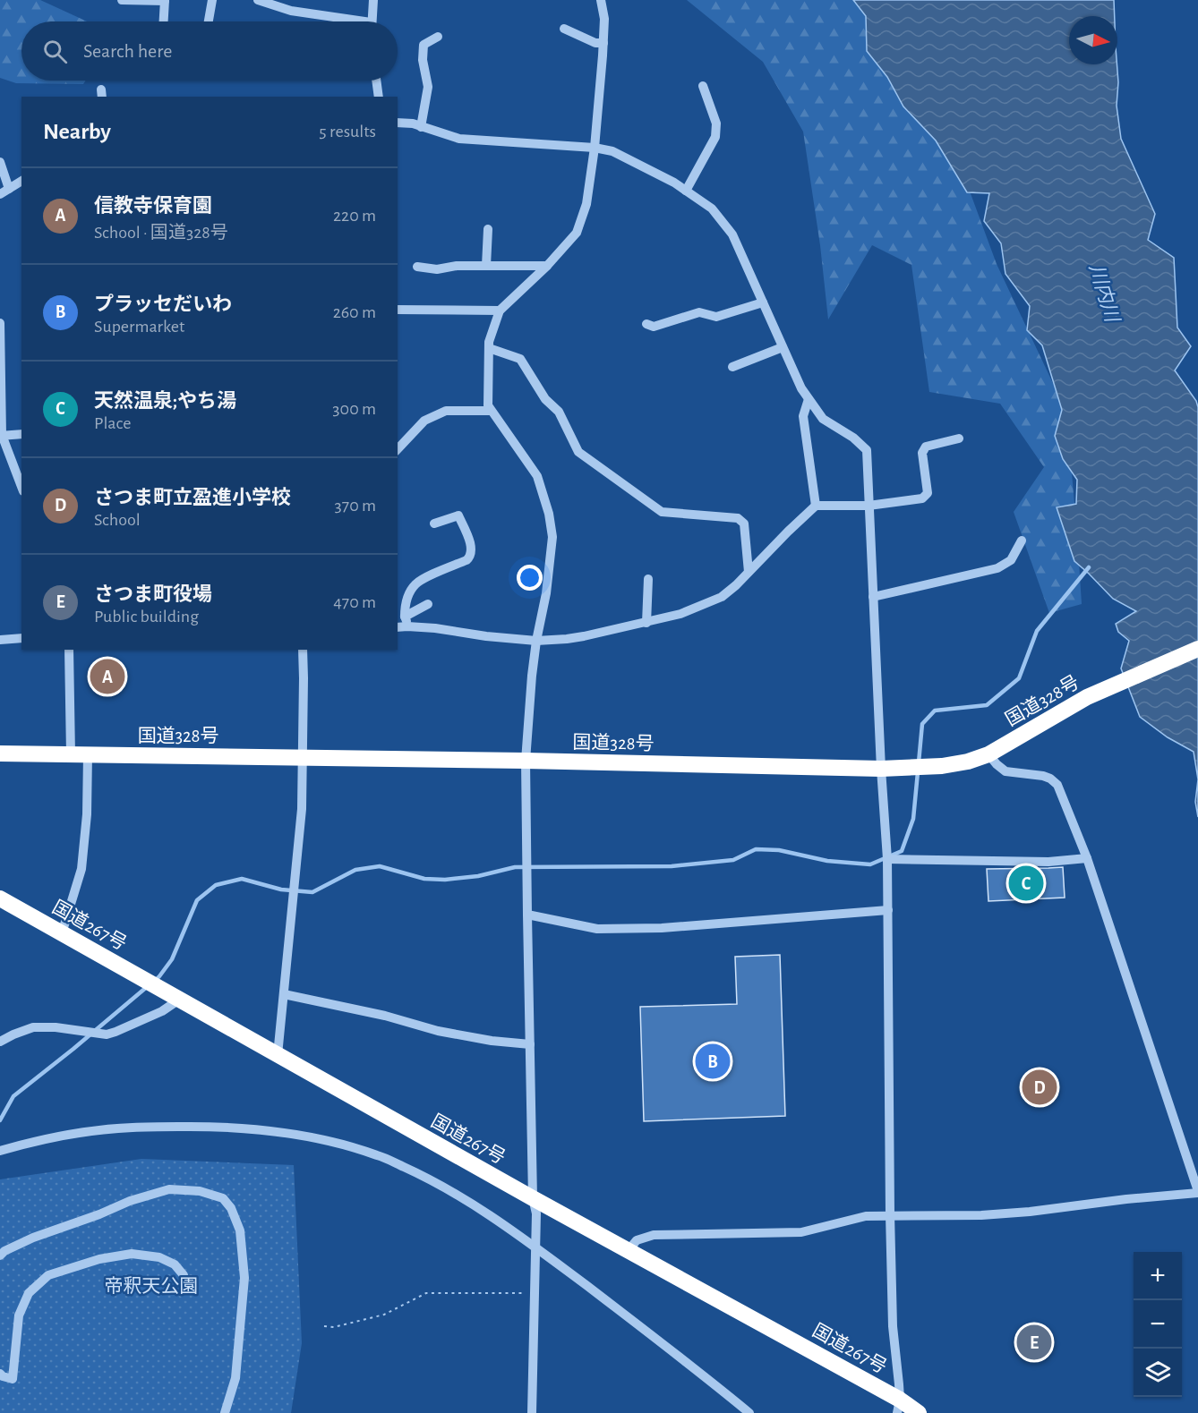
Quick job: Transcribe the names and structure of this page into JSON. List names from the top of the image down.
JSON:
{
  "streets": {
    "highway": ["国道328号", "国道267号"]
  },
  "water": ["川内川"],
  "parks": ["帝釈天公園"],
  "north": "right",
  "page": {
    "search": "Search here",
    "heading": ["Nearby", "5 results"],
    "list": [
      {
        "mark": "A",
        "name": "信教寺保育園",
        "note": "School · 国道328号",
        "value": "220 m"
      },
      {
        "mark": "B",
        "name": "プラッセだいわ",
        "note": "Supermarket",
        "value": "260 m"
      },
      {
        "mark": "C",
        "name": "天然温泉;やち湯",
        "note": "Place",
        "value": "300 m"
      },
      {
        "mark": "D",
        "name": "さつま町立盈進小学校",
        "note": "School",
        "value": "370 m"
      },
      {
        "mark": "E",
        "name": "さつま町役場",
        "note": "Public building",
        "value": "470 m"
      }
    ],
    "pins": [
      "A",
      "C",
      "B",
      "D",
      "E"
    ],
    "map_buttons": ["+", "−"]
  }
}
